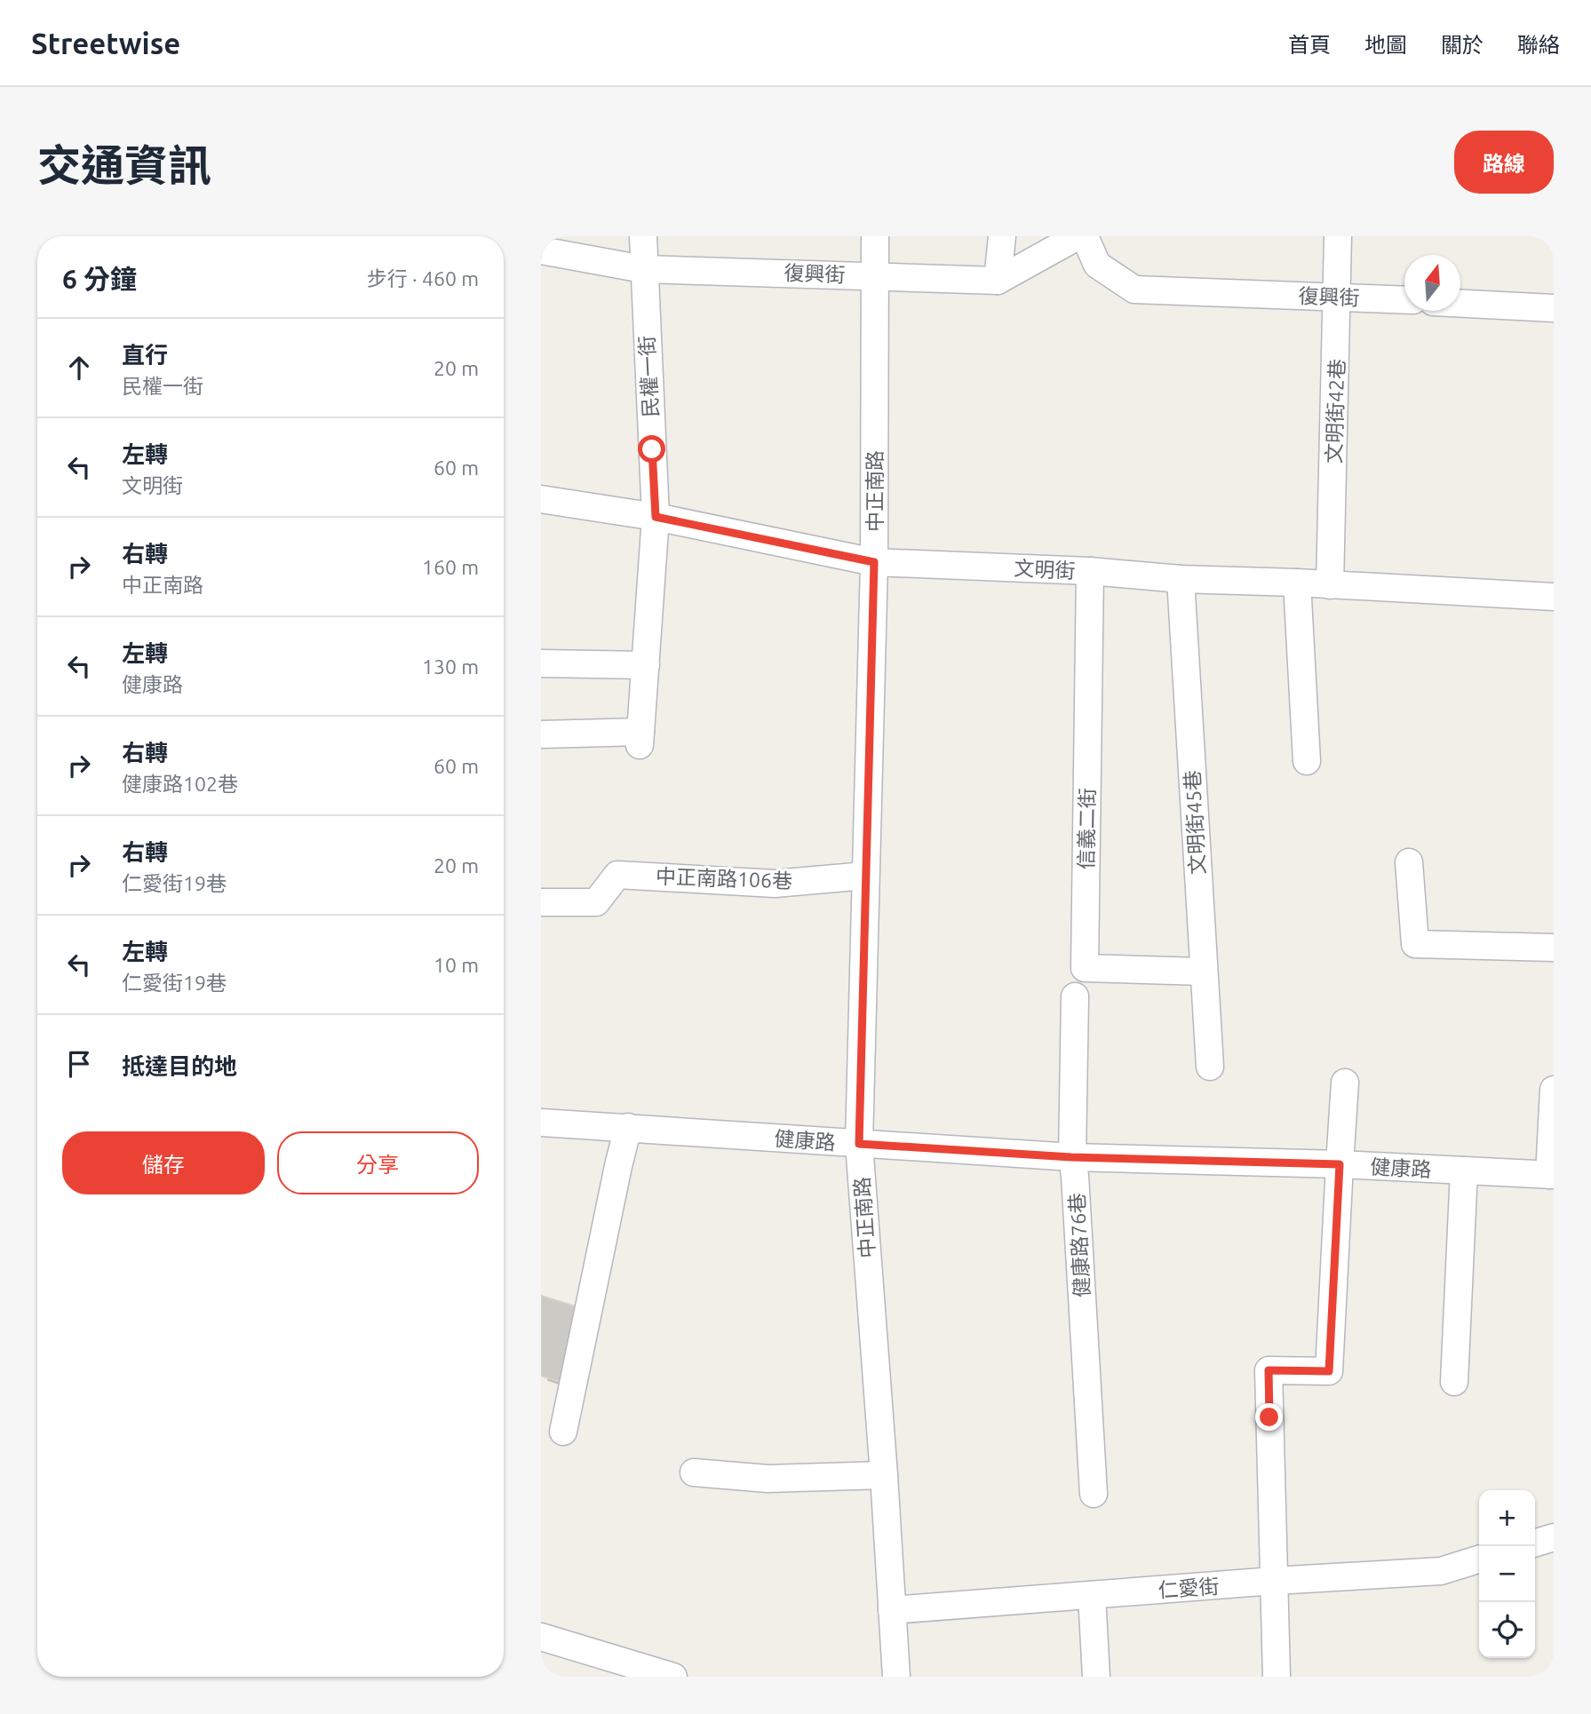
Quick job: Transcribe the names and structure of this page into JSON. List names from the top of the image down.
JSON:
{
  "streets": {
    "street": [
      "復興街",
      "民權一街",
      "文明街42巷",
      "中正南路",
      "文明街",
      "文明街45巷",
      "信義二街",
      "中正南路106巷",
      "健康路",
      "健康路76巷",
      "仁愛街"
    ]
  },
  "crossings": [
    ["復興街", "民權一街"],
    ["復興街", "文明街42巷"],
    ["復興街", "中正南路"],
    ["民權一街", "文明街"],
    ["文明街42巷", "文明街"],
    ["中正南路", "文明街"],
    ["中正南路", "中正南路106巷"],
    ["中正南路", "健康路"],
    ["中正南路", "仁愛街"],
    ["文明街", "文明街45巷"],
    ["文明街", "信義二街"],
    ["文明街45巷", "信義二街"],
    ["健康路", "健康路76巷"]
  ],
  "north": "top",
  "page": {
    "header": "Streetwise",
    "nav": [
      "首頁",
      "地圖",
      "關於",
      "聯絡"
    ],
    "title": "交通資訊",
    "buttons": [
      "路線",
      ["儲存", "分享"]
    ],
    "heading": ["6 分鐘", "步行 · 460 m"],
    "list": [
      ["直行", "民權一街", "20 m"],
      ["左轉", "文明街", "60 m"],
      ["右轉", "中正南路", "160 m"],
      ["左轉", "健康路", "130 m"],
      ["右轉", "健康路102巷", "60 m"],
      ["右轉", "仁愛街19巷", "20 m"],
      ["左轉", "仁愛街19巷", "10 m"],
      "抵達目的地"
    ],
    "map_buttons": ["+", "−"]
  }
}
